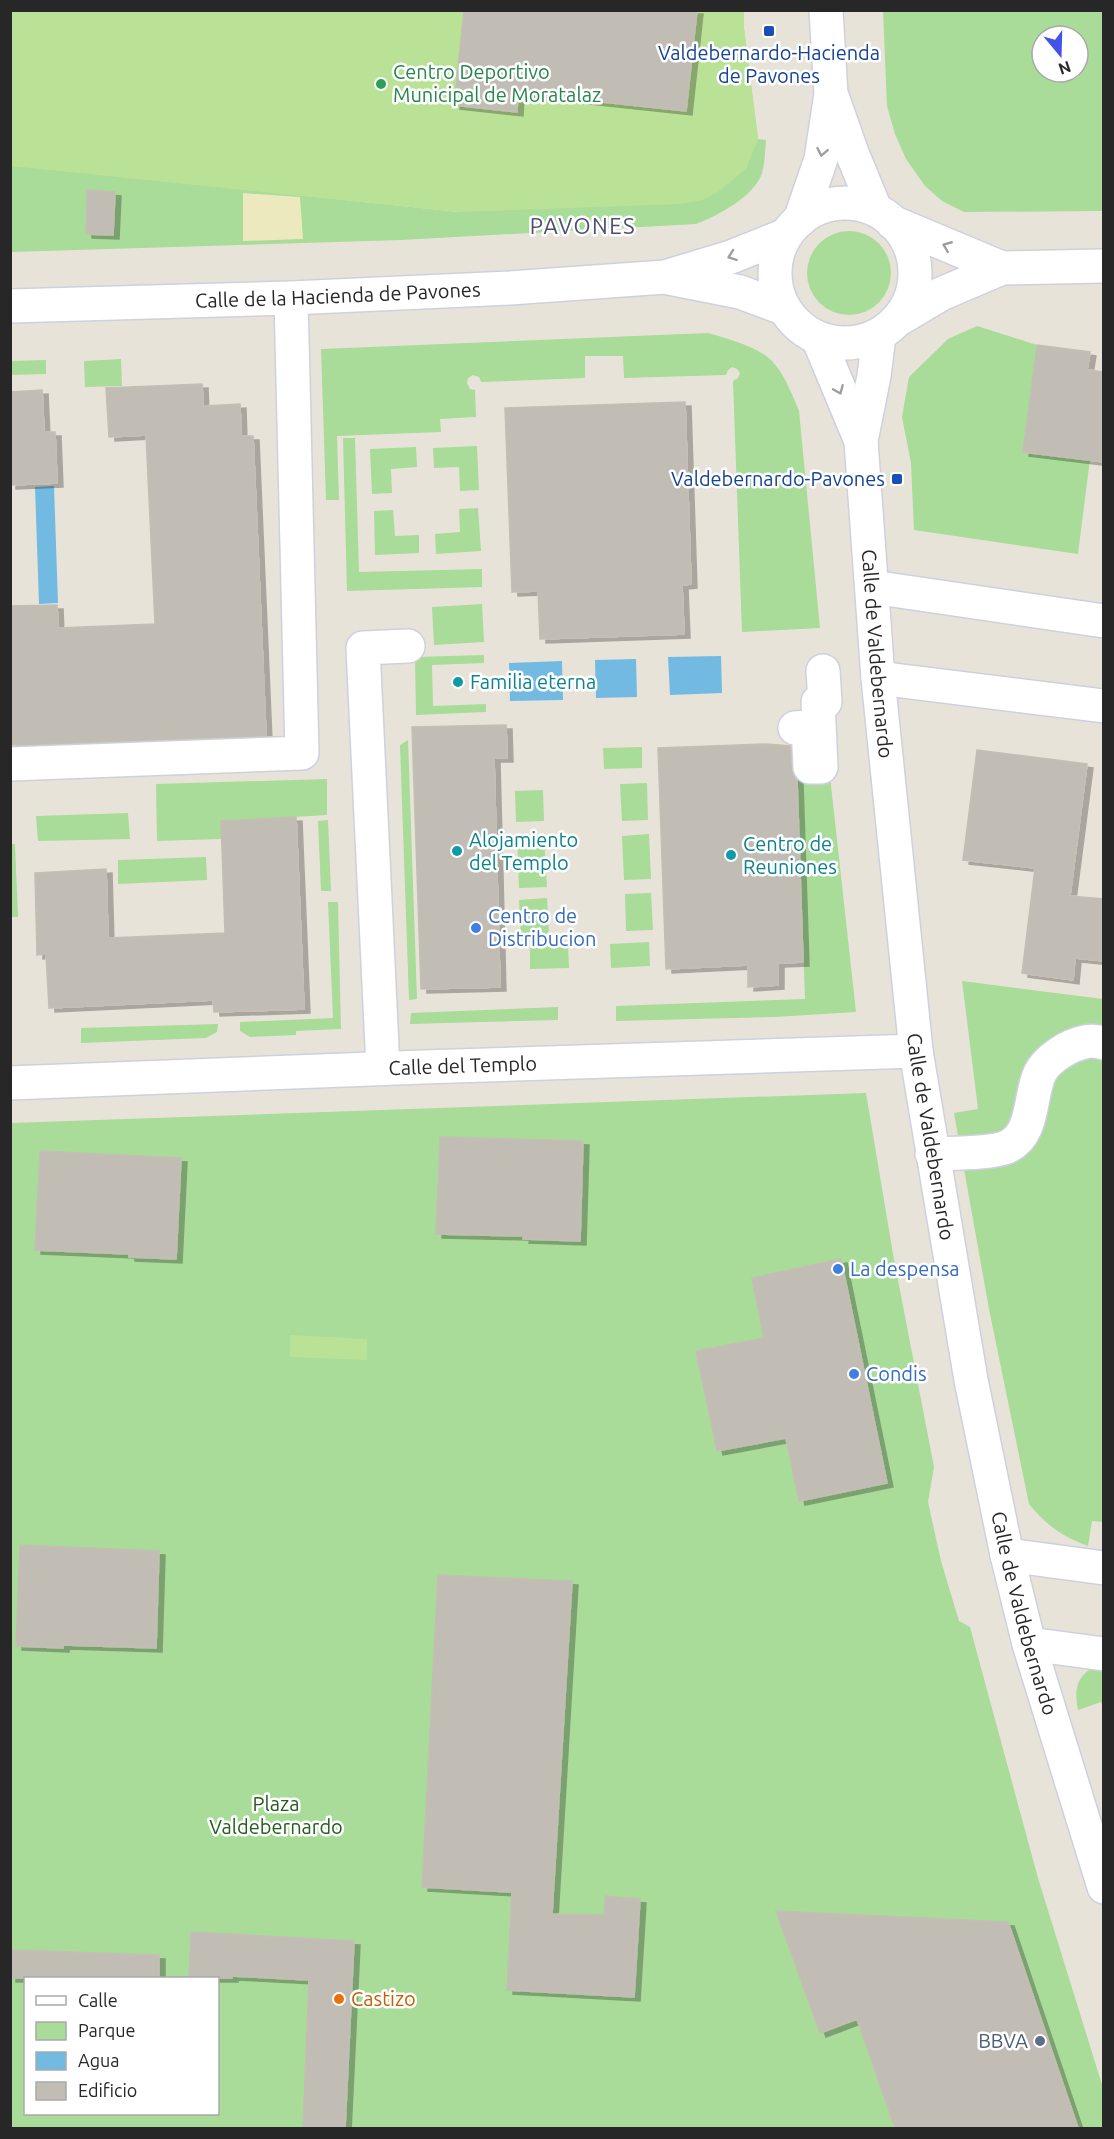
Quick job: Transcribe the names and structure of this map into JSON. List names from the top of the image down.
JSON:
{
  "streets": {
    "street": ["Calle de la Hacienda de Pavones", "Calle de Valdebernardo", "Calle del Templo"]
  },
  "crossings": [
    ["Calle de la Hacienda de Pavones", "Calle de Valdebernardo"],
    ["Calle de Valdebernardo", "Calle del Templo"]
  ],
  "districts": ["PAVONES"],
  "parks": ["Plaza Valdebernardo"],
  "places": {
    "transit": ["Valdebernardo-Hacienda de Pavones", "Valdebernardo-Pavones"],
    "other": [
      "Centro Deportivo Municipal de Moratalaz",
      "Familia eterna",
      "Alojamiento del Templo",
      "Centro de Reuniones",
      "Centro de Distribucion",
      "La despensa",
      "Condis",
      "Castizo",
      "BBVA"
    ]
  },
  "legend": [
    "Calle",
    "Parque",
    "Agua",
    "Edificio"
  ],
  "north": "bottom"
}
